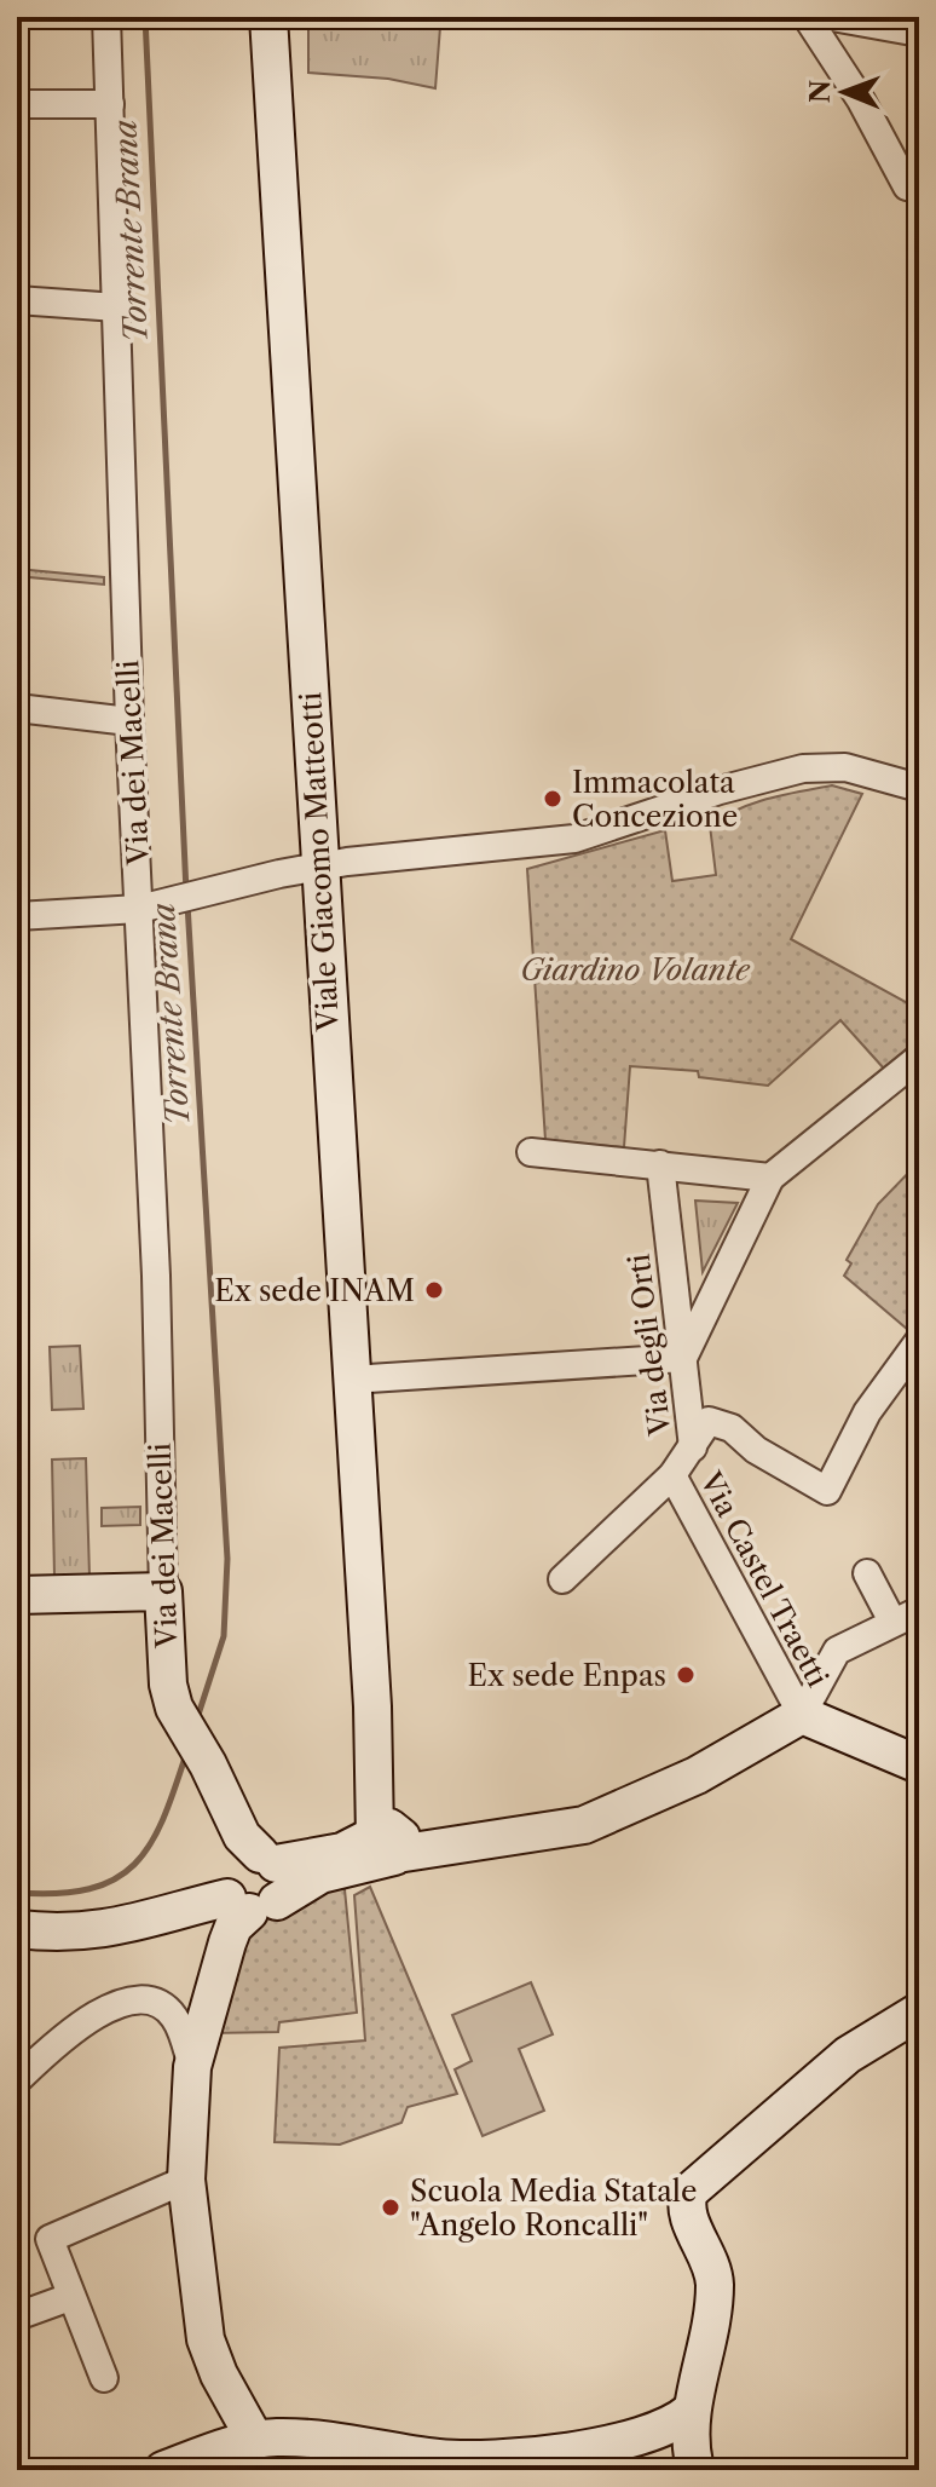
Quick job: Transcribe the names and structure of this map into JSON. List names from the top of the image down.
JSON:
{
  "streets": {
    "street": [
      "Via dei Macelli",
      "Viale Giacomo Matteotti",
      "Via degli Orti",
      "Via Castel Traetti"
    ]
  },
  "crossings": [
    ["Via degli Orti", "Via Castel Traetti"]
  ],
  "water": ["Torrente Brana"],
  "parks": ["Giardino Volante"],
  "places": [
    "Immacolata Concezione",
    "Ex sede INAM",
    "Ex sede Enpas",
    "Scuola Media Statale \"Angelo Roncalli\""
  ],
  "north": "left"
}
